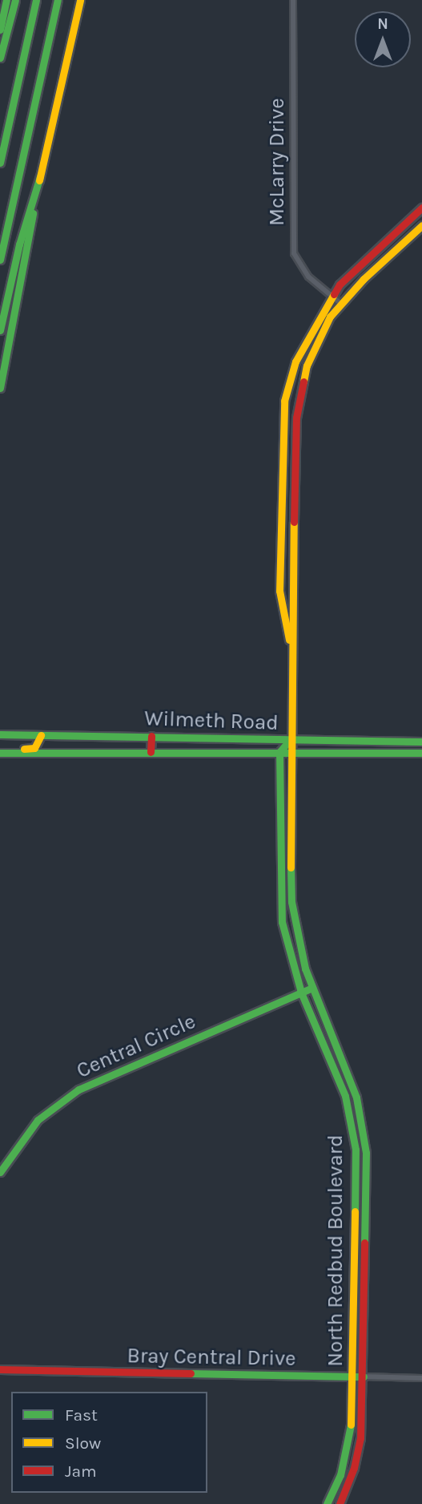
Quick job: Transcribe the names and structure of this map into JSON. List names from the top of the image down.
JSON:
{
  "streets": {
    "main road": [
      "Wilmeth Road",
      "Central Circle",
      "North Redbud Boulevard",
      "Bray Central Drive"
    ],
    "street": ["McLarry Drive"]
  },
  "crossings": [
    ["McLarry Drive", "North Redbud Boulevard"],
    ["Wilmeth Road", "North Redbud Boulevard"],
    ["Central Circle", "North Redbud Boulevard"],
    ["North Redbud Boulevard", "Bray Central Drive"]
  ],
  "legend": ["Fast", "Slow", "Jam"],
  "north": "top"
}
